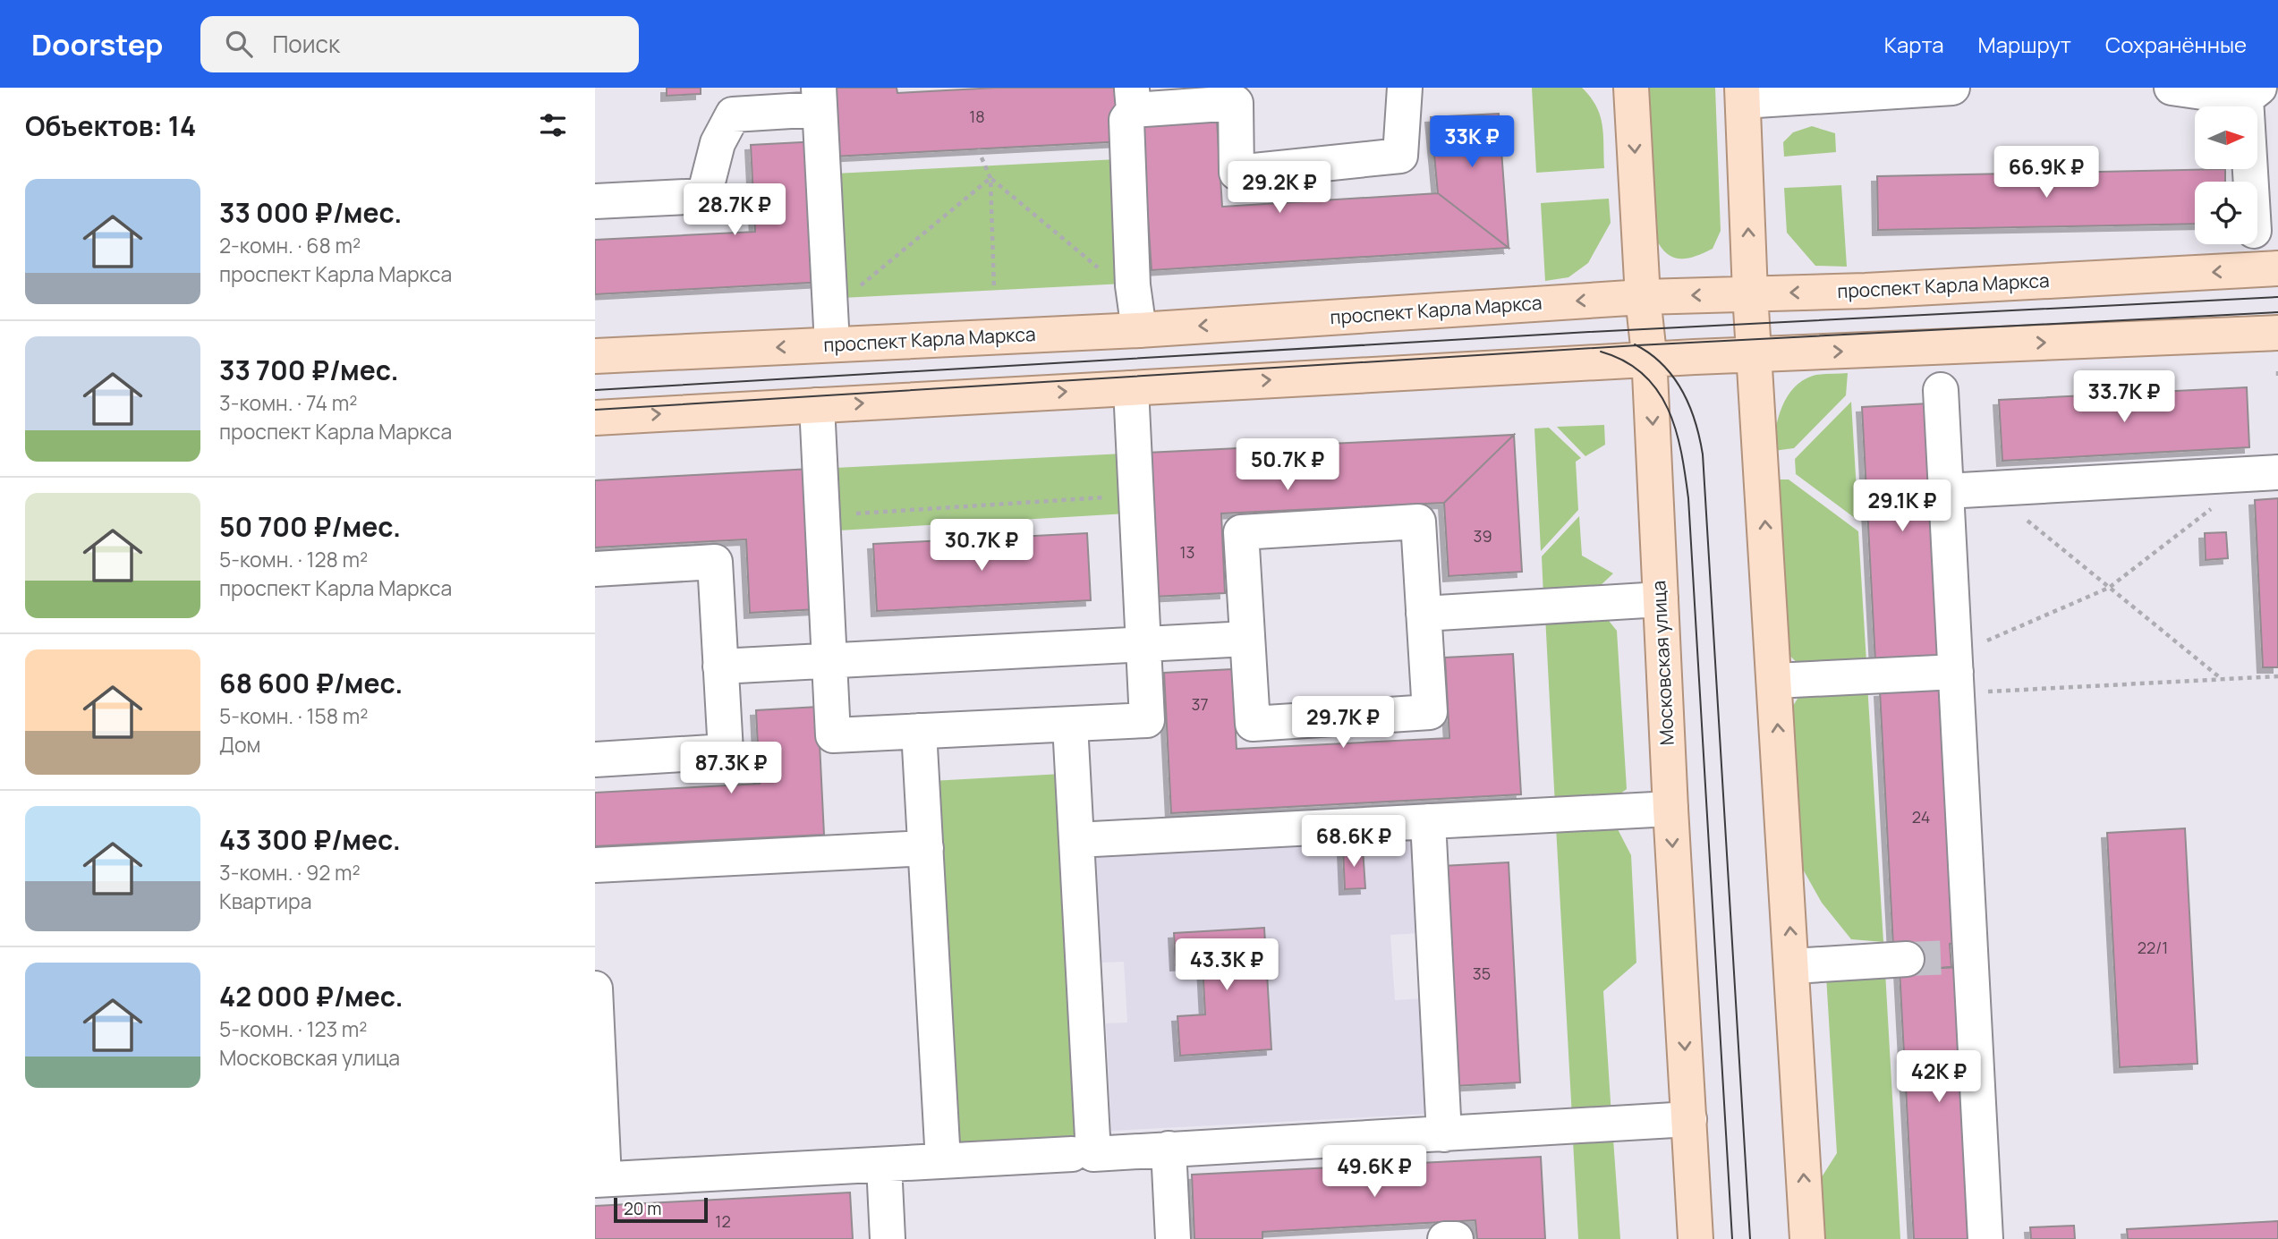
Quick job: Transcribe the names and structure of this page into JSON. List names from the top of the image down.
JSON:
{
  "streets": {
    "main road": ["проспект Карла Маркса", "Московская улица"]
  },
  "crossings": [
    ["проспект Карла Маркса", "Московская улица"]
  ],
  "house_numbers": [
    "18",
    "39",
    "13",
    "37",
    "24",
    "22/1",
    "35",
    "12"
  ],
  "scale_bar": "20 m",
  "north": "right",
  "page": {
    "header": "Doorstep",
    "search": "Поиск",
    "nav": ["Карта", "Маршрут", "Сохранённые"],
    "heading": "Объектов: 14",
    "price": [
      "33K ₽",
      "66.9K ₽",
      "29.2K ₽",
      "28.7K ₽",
      "33.7K ₽",
      "50.7K ₽",
      "29.1K ₽",
      "30.7K ₽",
      "29.7K ₽",
      "87.3K ₽",
      "68.6K ₽",
      "43.3K ₽",
      "42K ₽",
      "49.6K ₽"
    ],
    "list": [
      {
        "name": "33 000 ₽/мес.",
        "note": "2-комн. · 68 m² · проспект Карла Маркса"
      },
      {
        "name": "33 700 ₽/мес.",
        "note": "3-комн. · 74 m² · проспект Карла Маркса"
      },
      {
        "name": "50 700 ₽/мес.",
        "note": "5-комн. · 128 m² · проспект Карла Маркса"
      },
      {
        "name": "68 600 ₽/мес.",
        "note": "5-комн. · 158 m² · Дом"
      },
      {
        "name": "43 300 ₽/мес.",
        "note": "3-комн. · 92 m² · Квартира"
      },
      {
        "name": "42 000 ₽/мес.",
        "note": "5-комн. · 123 m² · Московская улица"
      }
    ],
    "scale": "20 m"
  }
}
